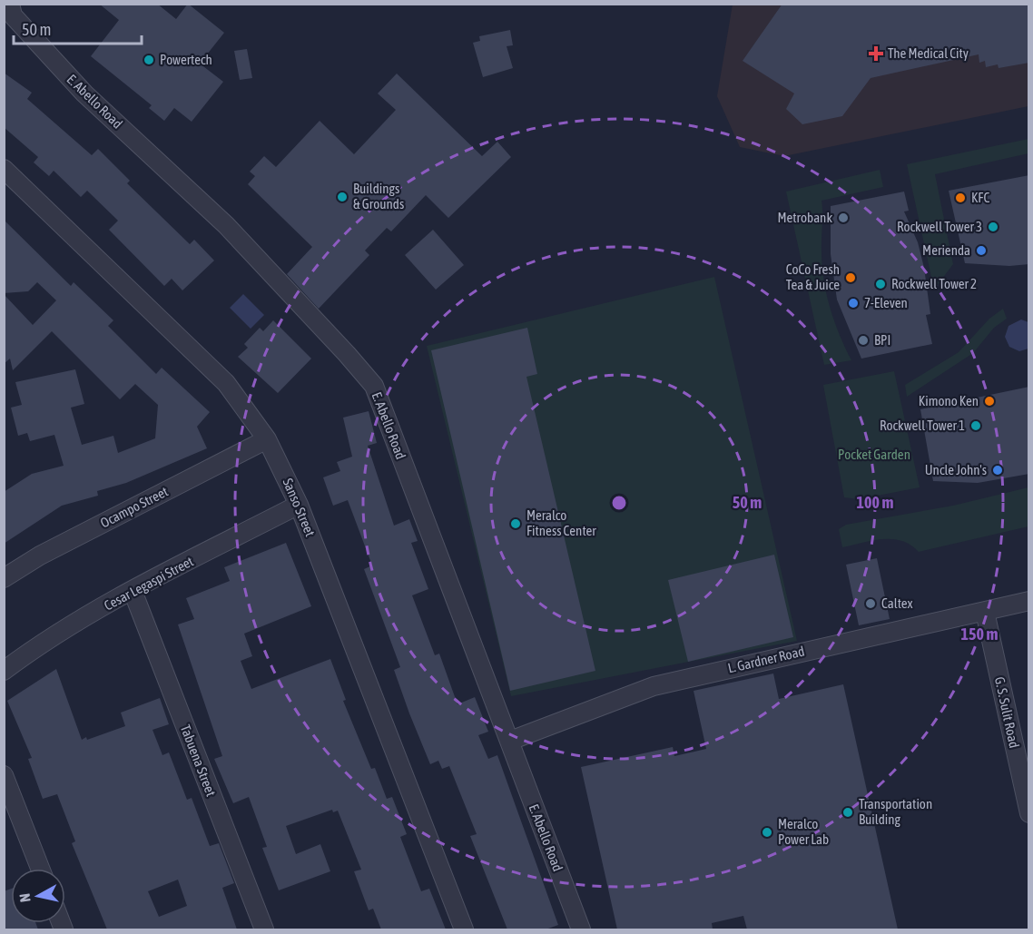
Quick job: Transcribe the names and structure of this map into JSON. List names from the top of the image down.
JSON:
{
  "streets": {
    "street": [
      "E. Abello Road",
      "Ocampo Street",
      "Sanso Street",
      "Cesar Legaspi Street",
      "L. Gardner Road",
      "G. S. Sulit Road",
      "Tabuena Street"
    ]
  },
  "crossings": [
    ["E. Abello Road", "L. Gardner Road"],
    ["Ocampo Street", "Sanso Street"],
    ["Sanso Street", "Cesar Legaspi Street"],
    ["Cesar Legaspi Street", "Tabuena Street"],
    ["L. Gardner Road", "G. S. Sulit Road"]
  ],
  "parks": ["Pocket Garden"],
  "places": {
    "health": ["The Medical City"],
    "other": [
      "Powertech",
      "Buildings & Grounds",
      "KFC",
      "Metrobank",
      "Rockwell Tower 3",
      "Merienda",
      "CoCo Fresh Tea & Juice",
      "Rockwell Tower 2",
      "7-Eleven",
      "BPI",
      "Kimono Ken",
      "Rockwell Tower 1",
      "Uncle John's",
      "Meralco Fitness Center",
      "Caltex",
      "Transportation Building",
      "Meralco Power Lab"
    ]
  },
  "scale_bar": "50 m",
  "north": "left",
  "rings": ["50 m", "100 m", "150 m"]
}
